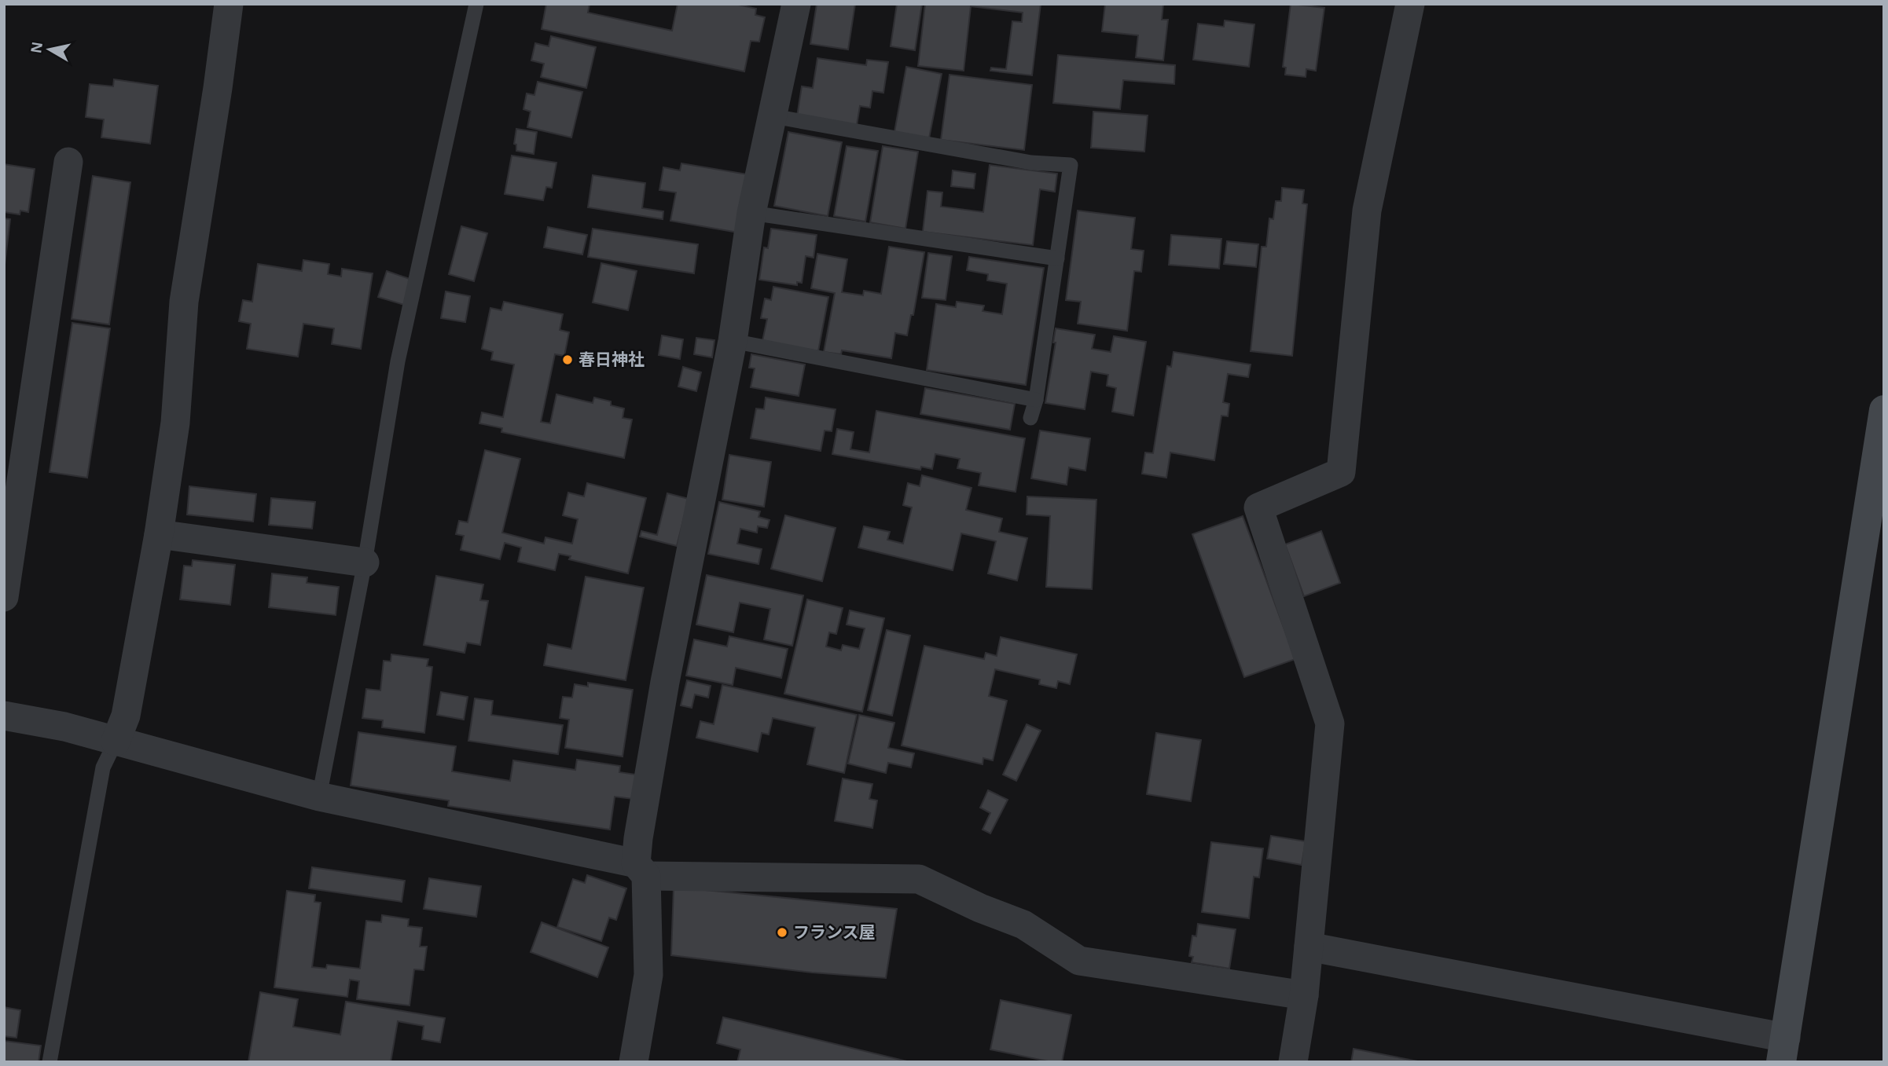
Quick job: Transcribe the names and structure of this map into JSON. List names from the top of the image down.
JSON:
{
  "places": ["春日神社", "フランス屋"],
  "north": "left"
}
